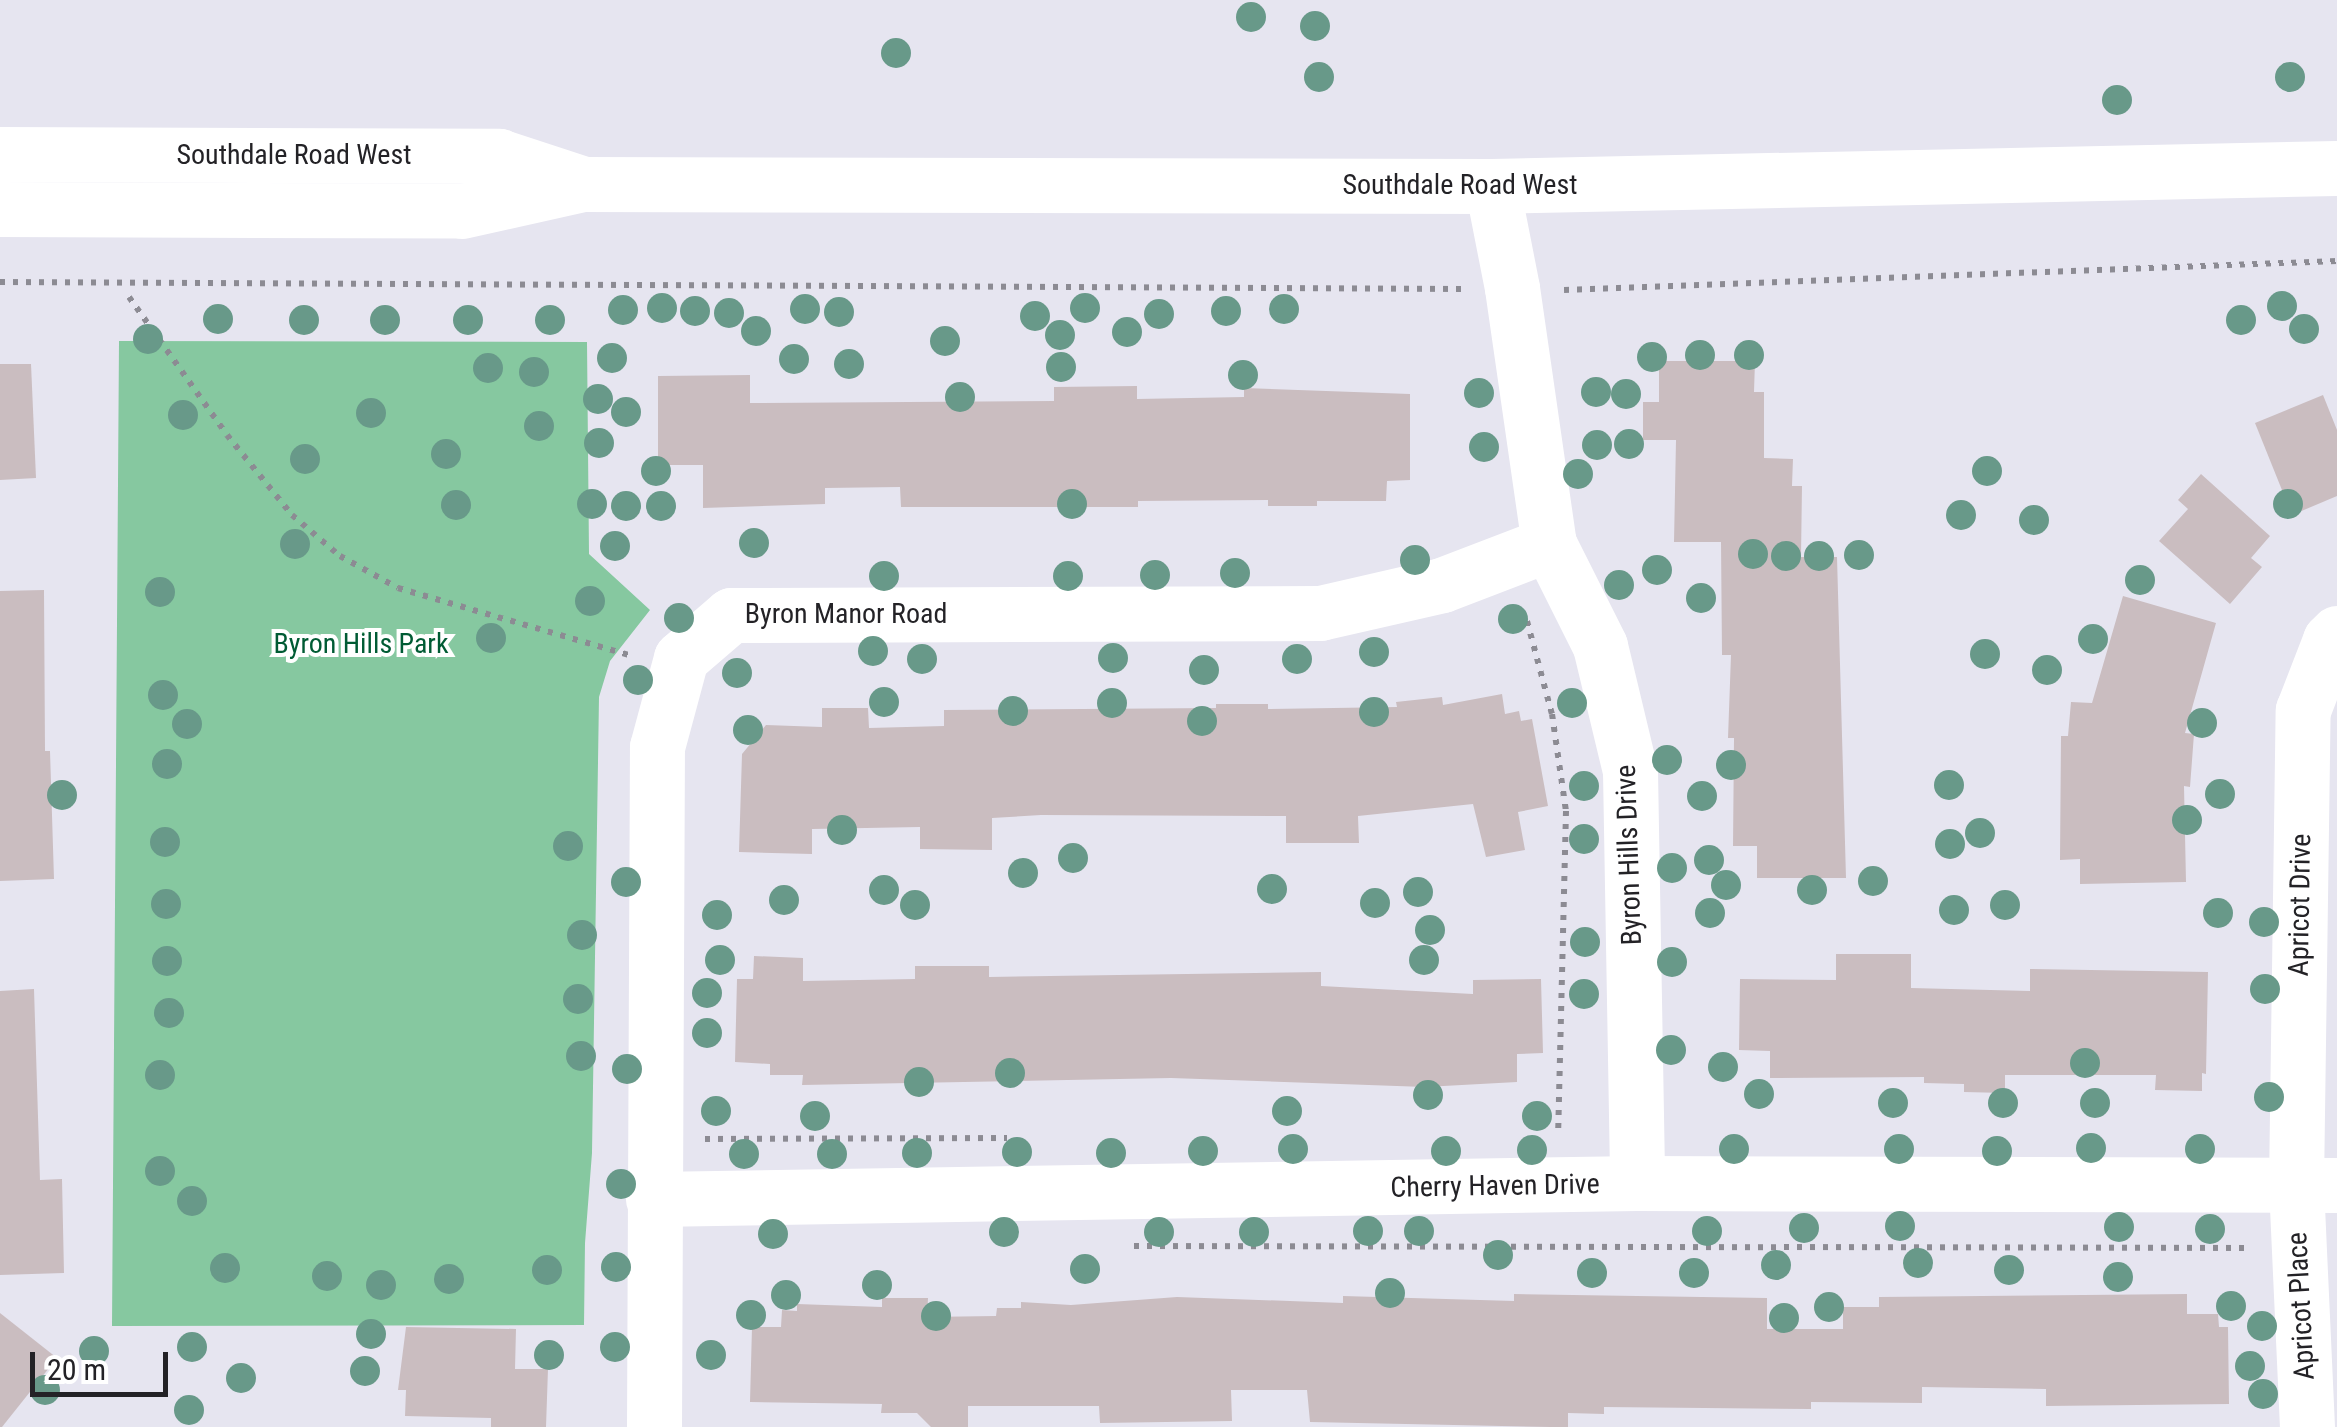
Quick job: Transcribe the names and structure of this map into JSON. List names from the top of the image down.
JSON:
{
  "streets": {
    "street": [
      "Southdale Road West",
      "Byron Manor Road",
      "Byron Hills Drive",
      "Apricot Drive",
      "Cherry Haven Drive",
      "Apricot Place"
    ]
  },
  "crossings": [
    ["Southdale Road West", "Byron Hills Drive"],
    ["Byron Manor Road", "Byron Hills Drive"],
    ["Byron Manor Road", "Cherry Haven Drive"],
    ["Byron Hills Drive", "Cherry Haven Drive"],
    ["Apricot Drive", "Cherry Haven Drive"],
    ["Apricot Drive", "Apricot Place"],
    ["Cherry Haven Drive", "Apricot Place"]
  ],
  "parks": ["Byron Hills Park"],
  "scale_bar": "20 m"
}
